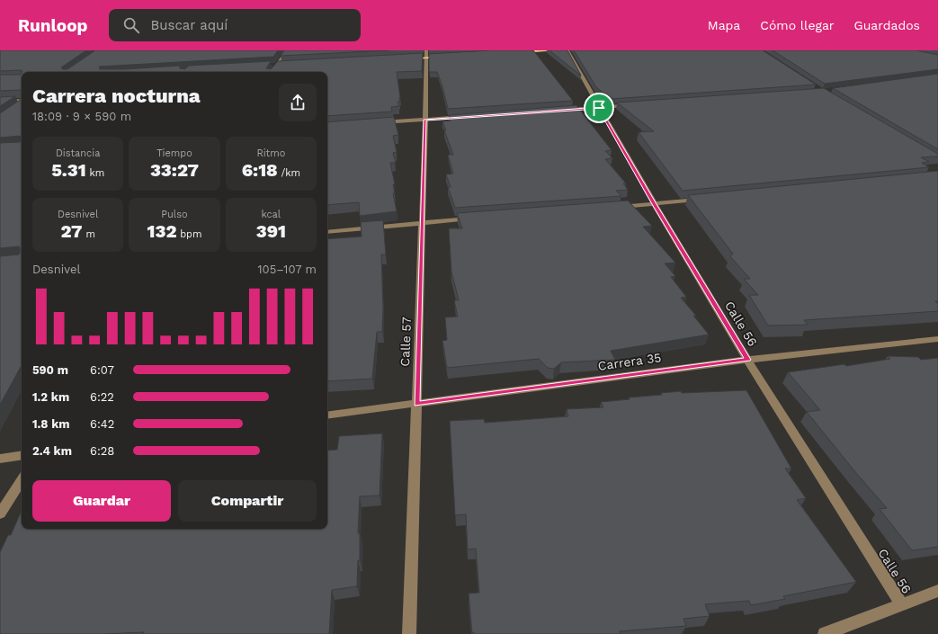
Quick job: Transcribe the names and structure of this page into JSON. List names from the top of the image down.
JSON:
{
  "streets": {
    "street": ["Calle 56", "Calle 57", "Carrera 35"]
  },
  "crossings": [
    ["Calle 56", "Carrera 35"],
    ["Calle 57", "Carrera 35"]
  ],
  "page": {
    "header": "Runloop",
    "search": "Buscar aquí",
    "nav": ["Mapa", "Cómo llegar", "Guardados"],
    "heading": ["Carrera nocturna", "18:09 · 9 × 590 m"],
    "stats": [
      ["Distancia", "5.31 km"],
      ["Tiempo", "33:27"],
      ["Ritmo", "6:18 /km"],
      ["Desnivel", "27 m"],
      ["Pulso", "132 bpm"],
      ["kcal", "391"]
    ],
    "chart": ["Desnivel", "105–107 m"],
    "list": [
      {
        "name": "590 m",
        "note": "6:07"
      },
      {
        "name": "1.2 km",
        "note": "6:22"
      },
      {
        "name": "1.8 km",
        "note": "6:42"
      },
      {
        "name": "2.4 km",
        "note": "6:28"
      }
    ],
    "buttons": ["Guardar", "Compartir"]
  }
}
